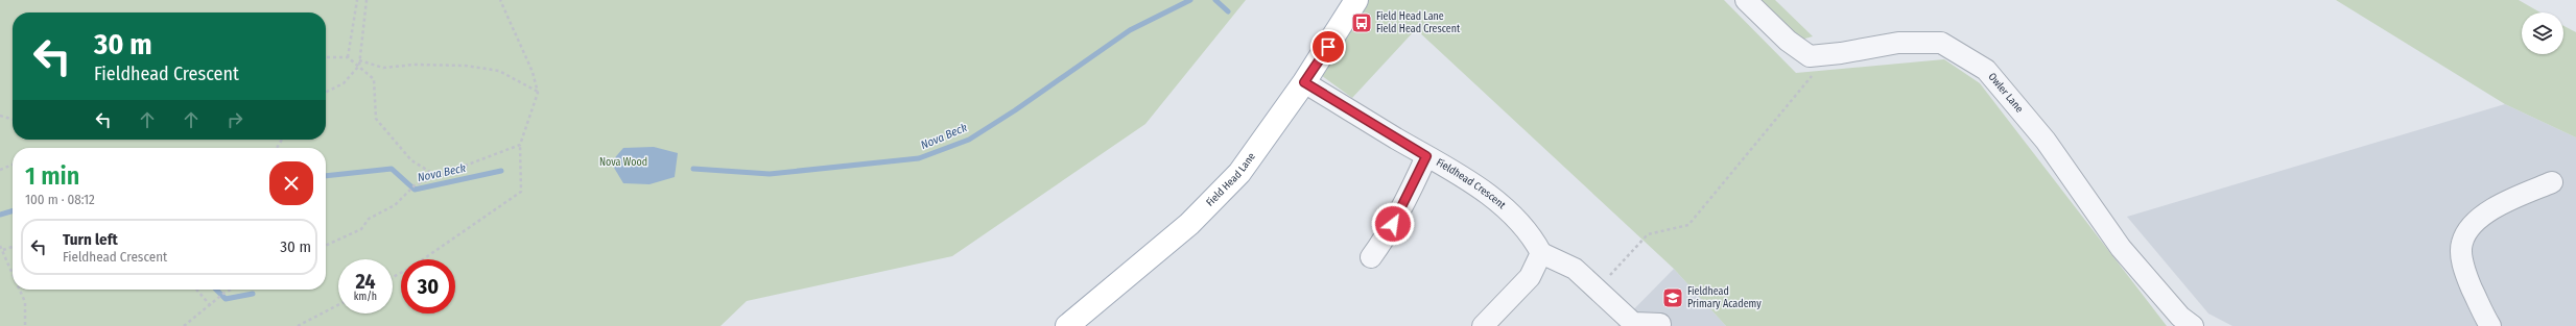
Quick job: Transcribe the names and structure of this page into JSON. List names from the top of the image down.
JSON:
{
  "streets": {
    "main road": ["Field Head Lane"],
    "street": ["Owler Lane", "Fieldhead Crescent"]
  },
  "crossings": [
    ["Field Head Lane", "Fieldhead Crescent"]
  ],
  "water": ["Nova Beck"],
  "parks": ["Nova Wood"],
  "places": {
    "bus stop": ["Field Head Lane Field Head Crescent"],
    "school or university": ["Fieldhead Primary Academy"]
  },
  "page": {
    "turn": ["30 m", "Fieldhead Crescent"],
    "heading": ["1 min", "100 m · 08:12"],
    "list": [
      {
        "name": "Turn left",
        "note": "Fieldhead Crescent",
        "value": "30 m"
      }
    ],
    "speed": "24 km/h",
    "limit": "30"
  }
}
